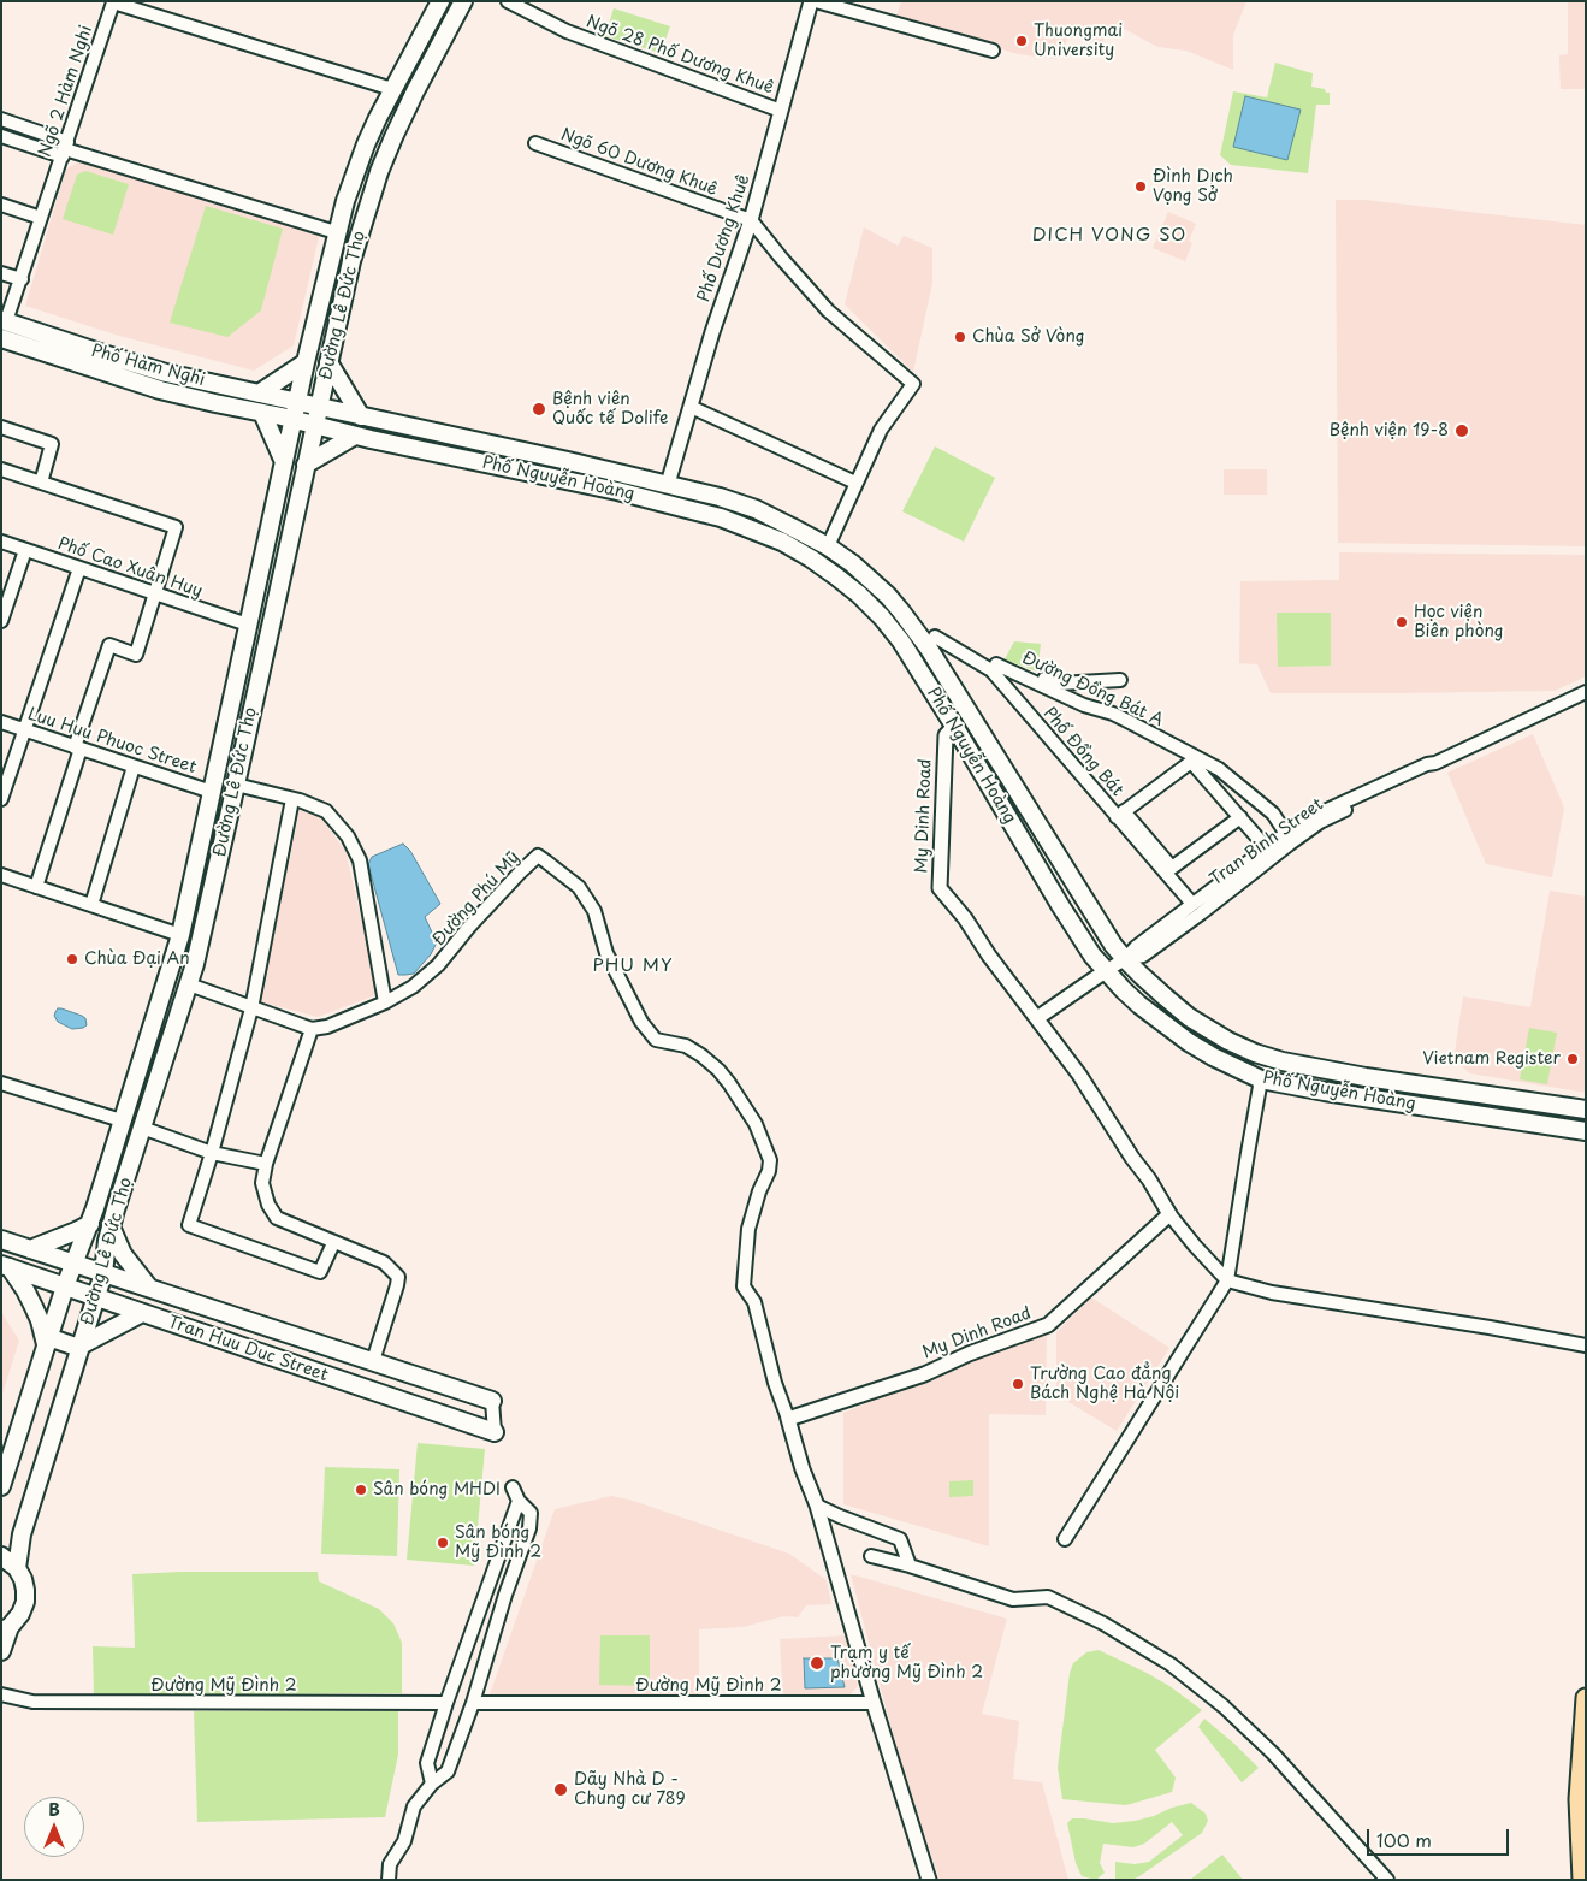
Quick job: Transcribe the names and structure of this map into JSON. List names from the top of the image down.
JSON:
{
  "streets": {
    "main road": [
      "Đường Lê Đức Thọ",
      "Phố Hàm Nghi",
      "Phố Nguyễn Hoàng",
      "Tran Huu Duc Street"
    ],
    "street": [
      "Ngõ 28 Phố Dương Khuê",
      "Ngõ 2 Hàm Nghi",
      "Ngõ 60 Dương Khuê",
      "Phố Dương Khuê",
      "Phố Cao Xuân Huy",
      "Đường Đồng Bát A",
      "Luu Huu Phuoc Street",
      "Phố Đồng Bát",
      "My Dinh Road",
      "Tran Binh Street",
      "Đường Phú Mỹ",
      "Đường Mỹ Đình 2"
    ]
  },
  "crossings": [
    ["Ngõ 28 Phố Dương Khuê", "Phố Dương Khuê"],
    ["Ngõ 2 Hàm Nghi", "Đường Lê Đức Thọ"],
    ["Ngõ 2 Hàm Nghi", "Phố Hàm Nghi"],
    ["Ngõ 60 Dương Khuê", "Phố Dương Khuê"],
    ["Phố Dương Khuê", "Phố Nguyễn Hoàng"],
    ["Đường Lê Đức Thọ", "Phố Hàm Nghi"],
    ["Đường Lê Đức Thọ", "Phố Nguyễn Hoàng"],
    ["Đường Lê Đức Thọ", "Phố Cao Xuân Huy"],
    ["Đường Lê Đức Thọ", "Luu Huu Phuoc Street"],
    ["Đường Lê Đức Thọ", "Tran Huu Duc Street"],
    ["Phố Hàm Nghi", "Phố Nguyễn Hoàng"],
    ["Phố Nguyễn Hoàng", "My Dinh Road"],
    ["Phố Nguyễn Hoàng", "Tran Binh Street"],
    ["Đường Đồng Bát A", "Tran Binh Street"],
    ["Phố Đồng Bát", "Tran Binh Street"],
    ["My Dinh Road", "Tran Binh Street"],
    ["My Dinh Road", "Đường Phú Mỹ"]
  ],
  "districts": ["DICH VONG SO", "PHU MY"],
  "places": [
    "Thuongmai University",
    "Đình Dịch Vọng Sở",
    "Chùa Sở Vòng",
    "Bệnh viện Quốc tế Dolife",
    "Bệnh viện 19-8",
    "Học viện Biên phòng",
    "Chùa Đại An",
    "Vietnam Register",
    "Trường Cao đẳng Bách Nghệ Hà Nội",
    "Sân bóng MHDI",
    "Sân bóng Mỹ Đình 2",
    "Trạm y tế phường Mỹ Đình 2",
    "Dãy Nhà D - Chung cư 789"
  ],
  "scale_bar": "100 m",
  "north": "top"
}
